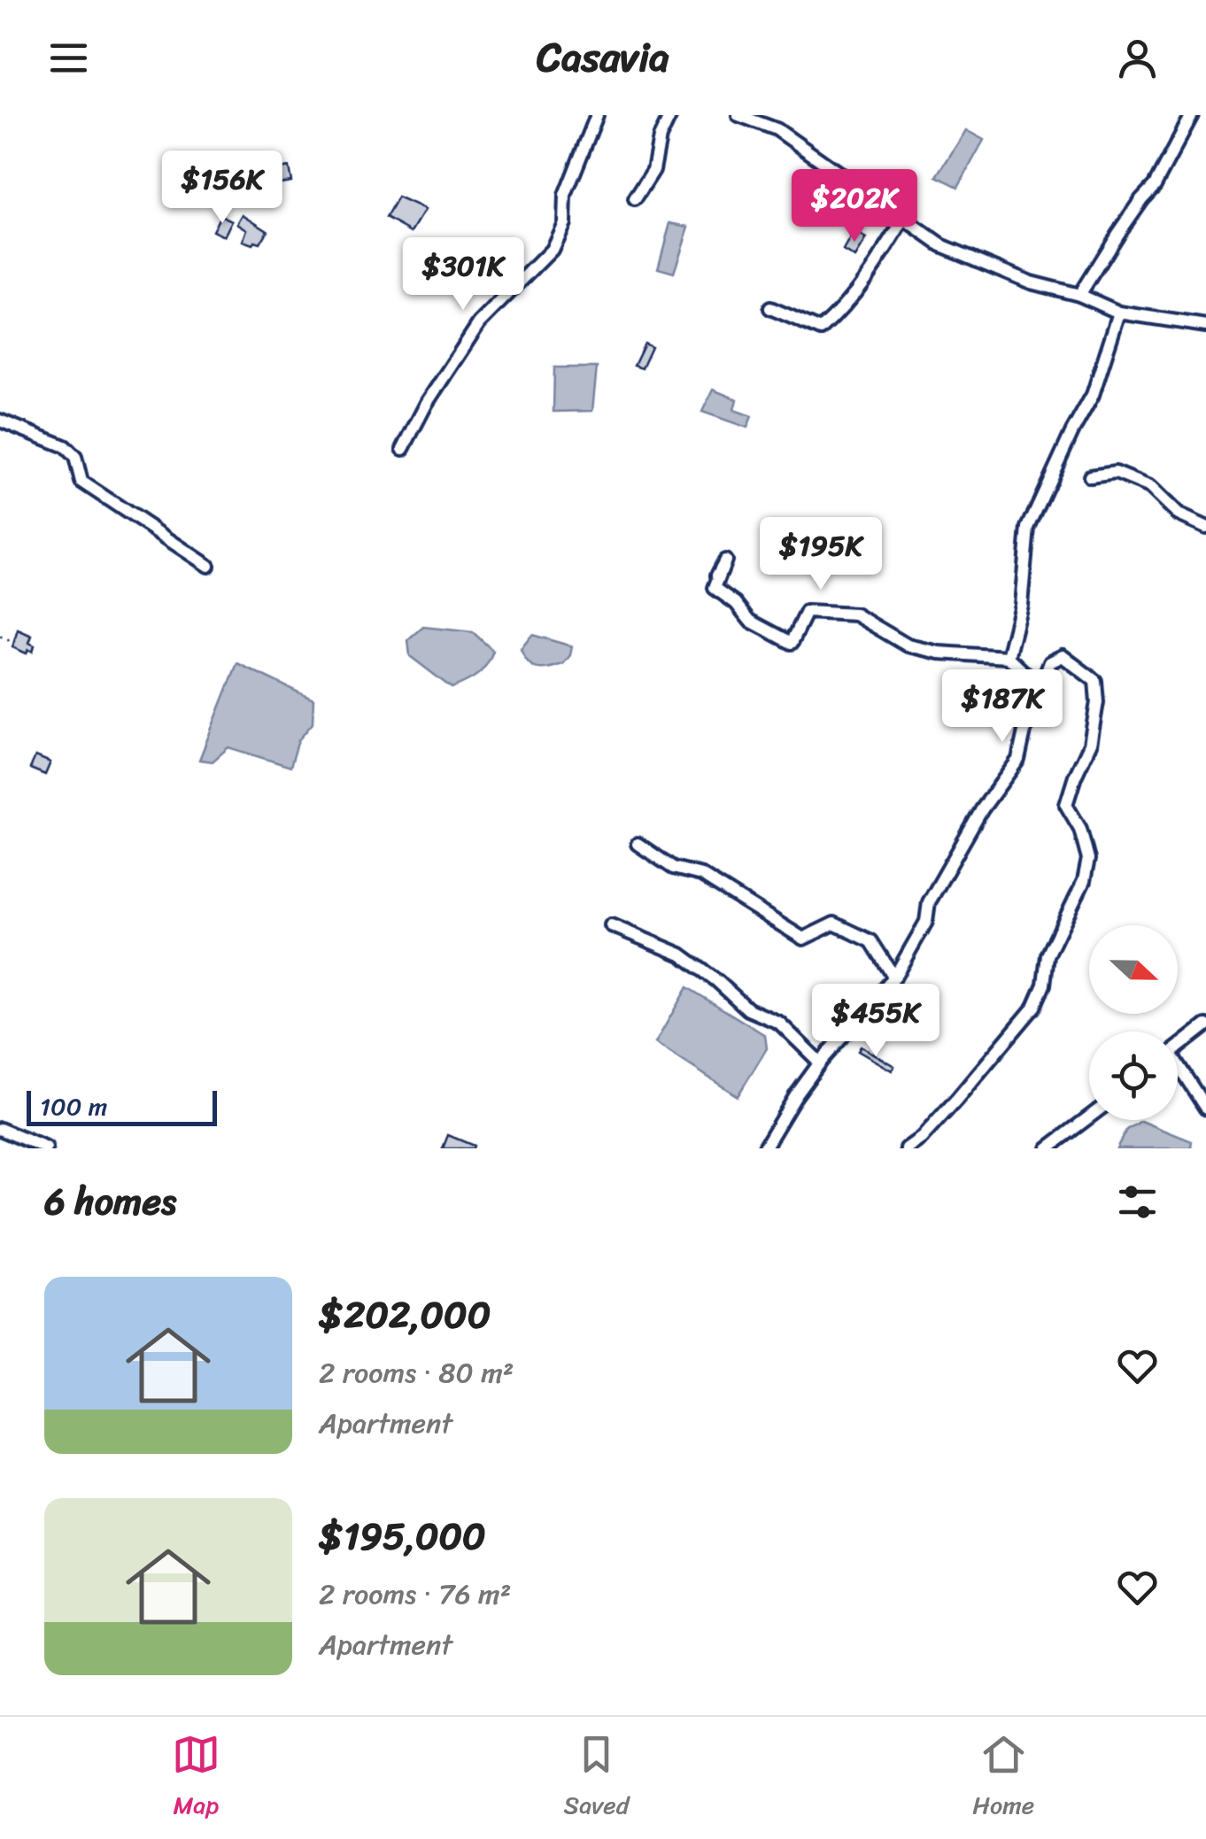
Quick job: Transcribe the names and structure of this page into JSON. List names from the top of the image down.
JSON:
{
  "scale_bar": "100 m",
  "north": "right",
  "page": {
    "header": "Casavia",
    "price": [
      "$156K",
      "$202K",
      "$301K",
      "$195K",
      "$187K",
      "$455K"
    ],
    "scale": "100 m",
    "heading": "6 homes",
    "list": [
      {
        "name": "$202,000",
        "note": "2 rooms · 80 m² · Apartment"
      },
      {
        "name": "$195,000",
        "note": "2 rooms · 76 m² · Apartment"
      }
    ],
    "tabs": ["Map", "Saved", "Home"]
  }
}
